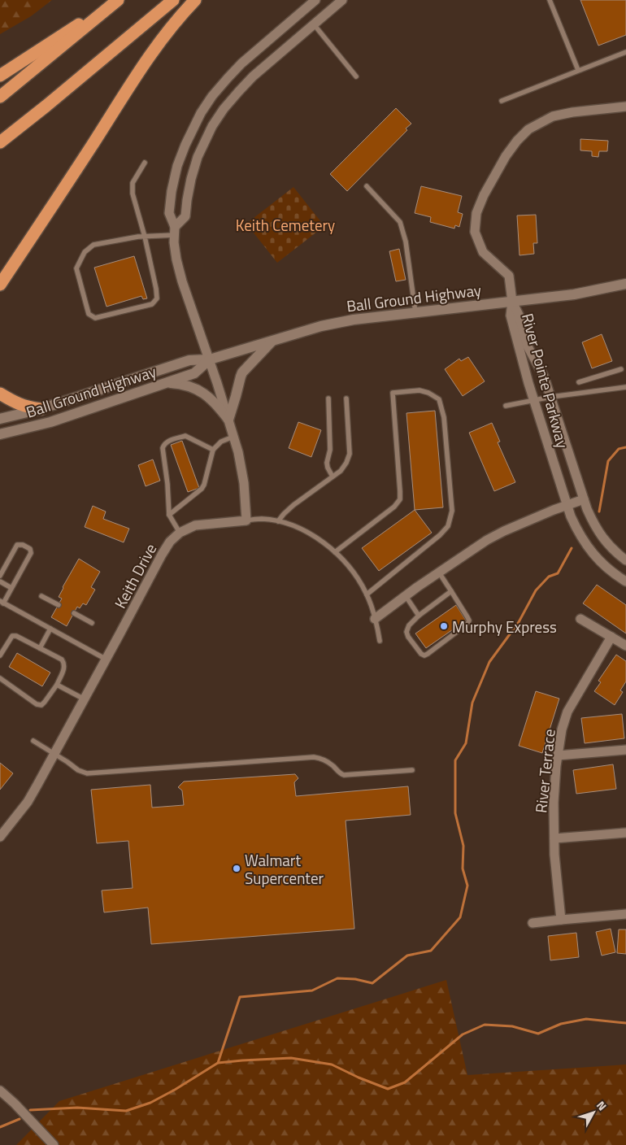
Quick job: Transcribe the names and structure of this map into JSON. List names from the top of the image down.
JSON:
{
  "streets": {
    "main road": ["Ball Ground Highway"],
    "street": ["River Pointe Parkway", "Keith Drive", "River Terrace"]
  },
  "crossings": [
    ["Ball Ground Highway", "River Pointe Parkway"]
  ],
  "parks": ["Keith Cemetery"],
  "places": ["Murphy Express", "Walmart Supercenter"],
  "north": "top right"
}
